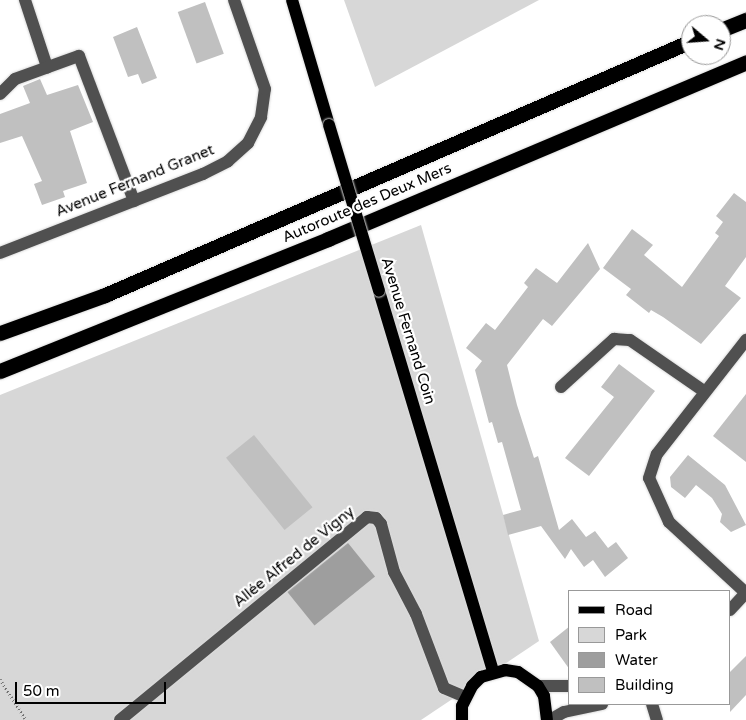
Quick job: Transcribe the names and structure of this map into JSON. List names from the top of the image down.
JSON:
{
  "streets": {
    "highway": ["Autoroute des Deux Mers"],
    "main road": ["Avenue Fernand Coin"],
    "street": ["Avenue Fernand Granet", "Allée Alfred de Vigny"]
  },
  "legend": [
    "Road",
    "Park",
    "Water",
    "Building"
  ],
  "scale_bar": "50 m",
  "north": "right"
}
